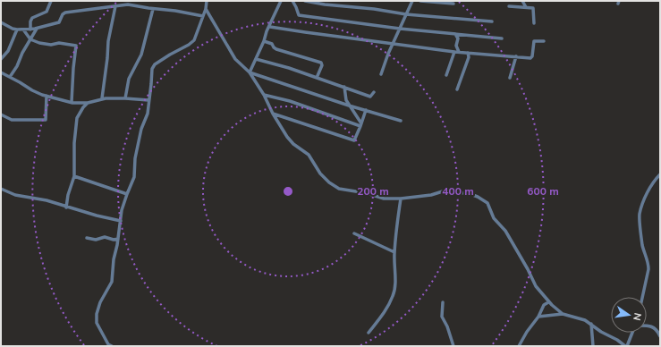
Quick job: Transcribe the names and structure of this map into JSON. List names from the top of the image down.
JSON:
{
  "north": "right",
  "rings": ["200 m", "400 m", "600 m"]
}
